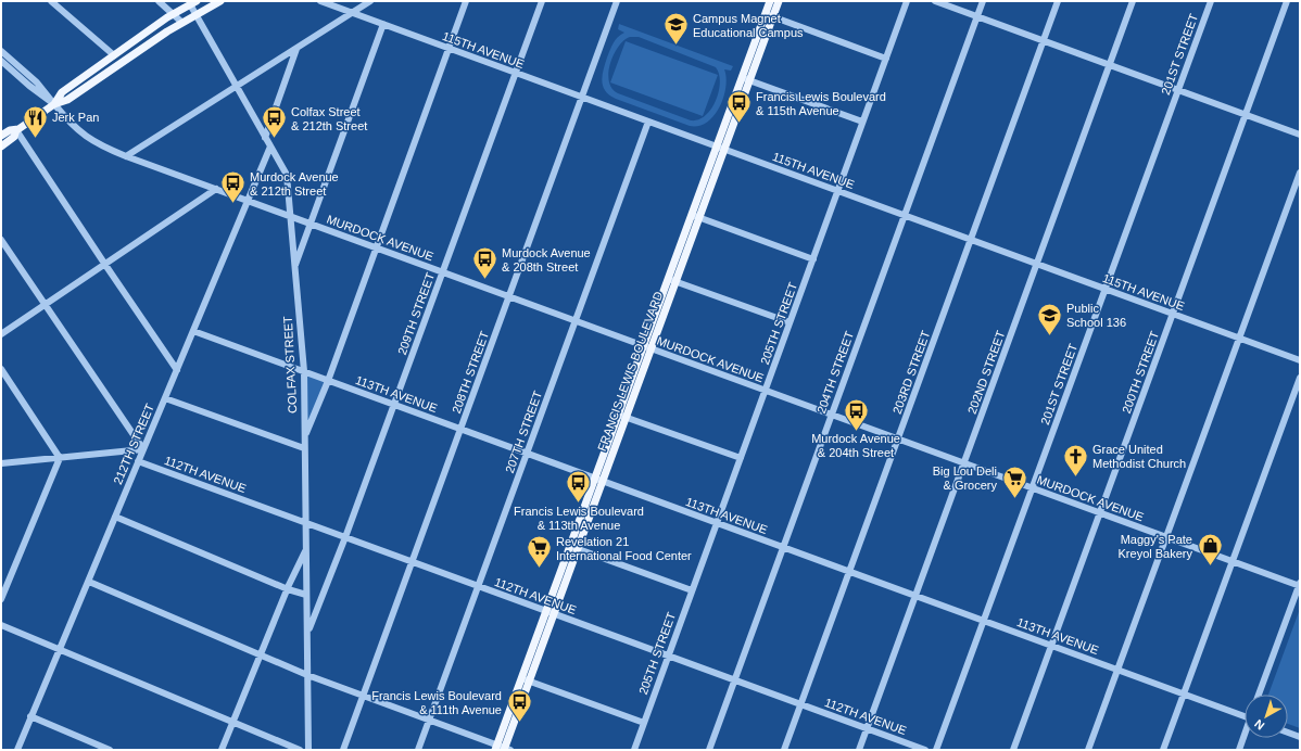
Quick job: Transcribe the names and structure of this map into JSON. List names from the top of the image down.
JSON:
{
  "streets": {
    "main road": ["FRANCIS LEWIS BOULEVARD"],
    "street": [
      "115TH AVENUE",
      "201ST STREET",
      "MURDOCK AVENUE",
      "209TH STREET",
      "205TH STREET",
      "COLFAX STREET",
      "208TH STREET",
      "204TH STREET",
      "203RD STREET",
      "202ND STREET",
      "200TH STREET",
      "113TH AVENUE",
      "207TH STREET",
      "212TH STREET",
      "112TH AVENUE"
    ]
  },
  "crossings": [
    ["115TH AVENUE", "201ST STREET"],
    ["115TH AVENUE", "209TH STREET"],
    ["115TH AVENUE", "205TH STREET"],
    ["115TH AVENUE", "FRANCIS LEWIS BOULEVARD"],
    ["115TH AVENUE", "208TH STREET"],
    ["115TH AVENUE", "204TH STREET"],
    ["115TH AVENUE", "203RD STREET"],
    ["115TH AVENUE", "202ND STREET"],
    ["115TH AVENUE", "200TH STREET"],
    ["115TH AVENUE", "207TH STREET"],
    ["201ST STREET", "MURDOCK AVENUE"],
    ["201ST STREET", "113TH AVENUE"],
    ["MURDOCK AVENUE", "209TH STREET"],
    ["MURDOCK AVENUE", "205TH STREET"],
    ["MURDOCK AVENUE", "COLFAX STREET"],
    ["MURDOCK AVENUE", "FRANCIS LEWIS BOULEVARD"],
    ["MURDOCK AVENUE", "208TH STREET"],
    ["MURDOCK AVENUE", "204TH STREET"],
    ["MURDOCK AVENUE", "203RD STREET"],
    ["MURDOCK AVENUE", "202ND STREET"],
    ["MURDOCK AVENUE", "200TH STREET"],
    ["MURDOCK AVENUE", "207TH STREET"],
    ["MURDOCK AVENUE", "212TH STREET"],
    ["209TH STREET", "COLFAX STREET"],
    ["209TH STREET", "113TH AVENUE"],
    ["209TH STREET", "112TH AVENUE"],
    ["205TH STREET", "113TH AVENUE"],
    ["205TH STREET", "112TH AVENUE"],
    ["COLFAX STREET", "113TH AVENUE"],
    ["COLFAX STREET", "212TH STREET"],
    ["COLFAX STREET", "112TH AVENUE"],
    ["FRANCIS LEWIS BOULEVARD", "113TH AVENUE"],
    ["FRANCIS LEWIS BOULEVARD", "112TH AVENUE"],
    ["208TH STREET", "113TH AVENUE"],
    ["208TH STREET", "112TH AVENUE"],
    ["204TH STREET", "113TH AVENUE"],
    ["204TH STREET", "112TH AVENUE"],
    ["203RD STREET", "113TH AVENUE"],
    ["203RD STREET", "112TH AVENUE"],
    ["202ND STREET", "113TH AVENUE"],
    ["202ND STREET", "112TH AVENUE"],
    ["200TH STREET", "113TH AVENUE"],
    ["113TH AVENUE", "207TH STREET"],
    ["113TH AVENUE", "212TH STREET"],
    ["207TH STREET", "112TH AVENUE"],
    ["212TH STREET", "112TH AVENUE"]
  ],
  "places": {
    "school or university": ["Campus Magnet Educational Campus", "Public School 136"],
    "bus stop": [
      "Francis Lewis Boulevard & 115th Avenue",
      "Colfax Street & 212th Street",
      "Murdock Avenue & 212th Street",
      "Murdock Avenue & 208th Street",
      "Murdock Avenue & 204th Street",
      "Francis Lewis Boulevard & 113th Avenue",
      "Francis Lewis Boulevard & 111th Avenue"
    ],
    "restaurant": ["Jerk Pan"],
    "church": ["Grace United Methodist Church"],
    "supermarket": ["Big Lou Deli & Grocery", "Revelation 21 International Food Center"],
    "shop": ["Maggy's Pate Kreyol Bakery"]
  },
  "north": "bottom left"
}
